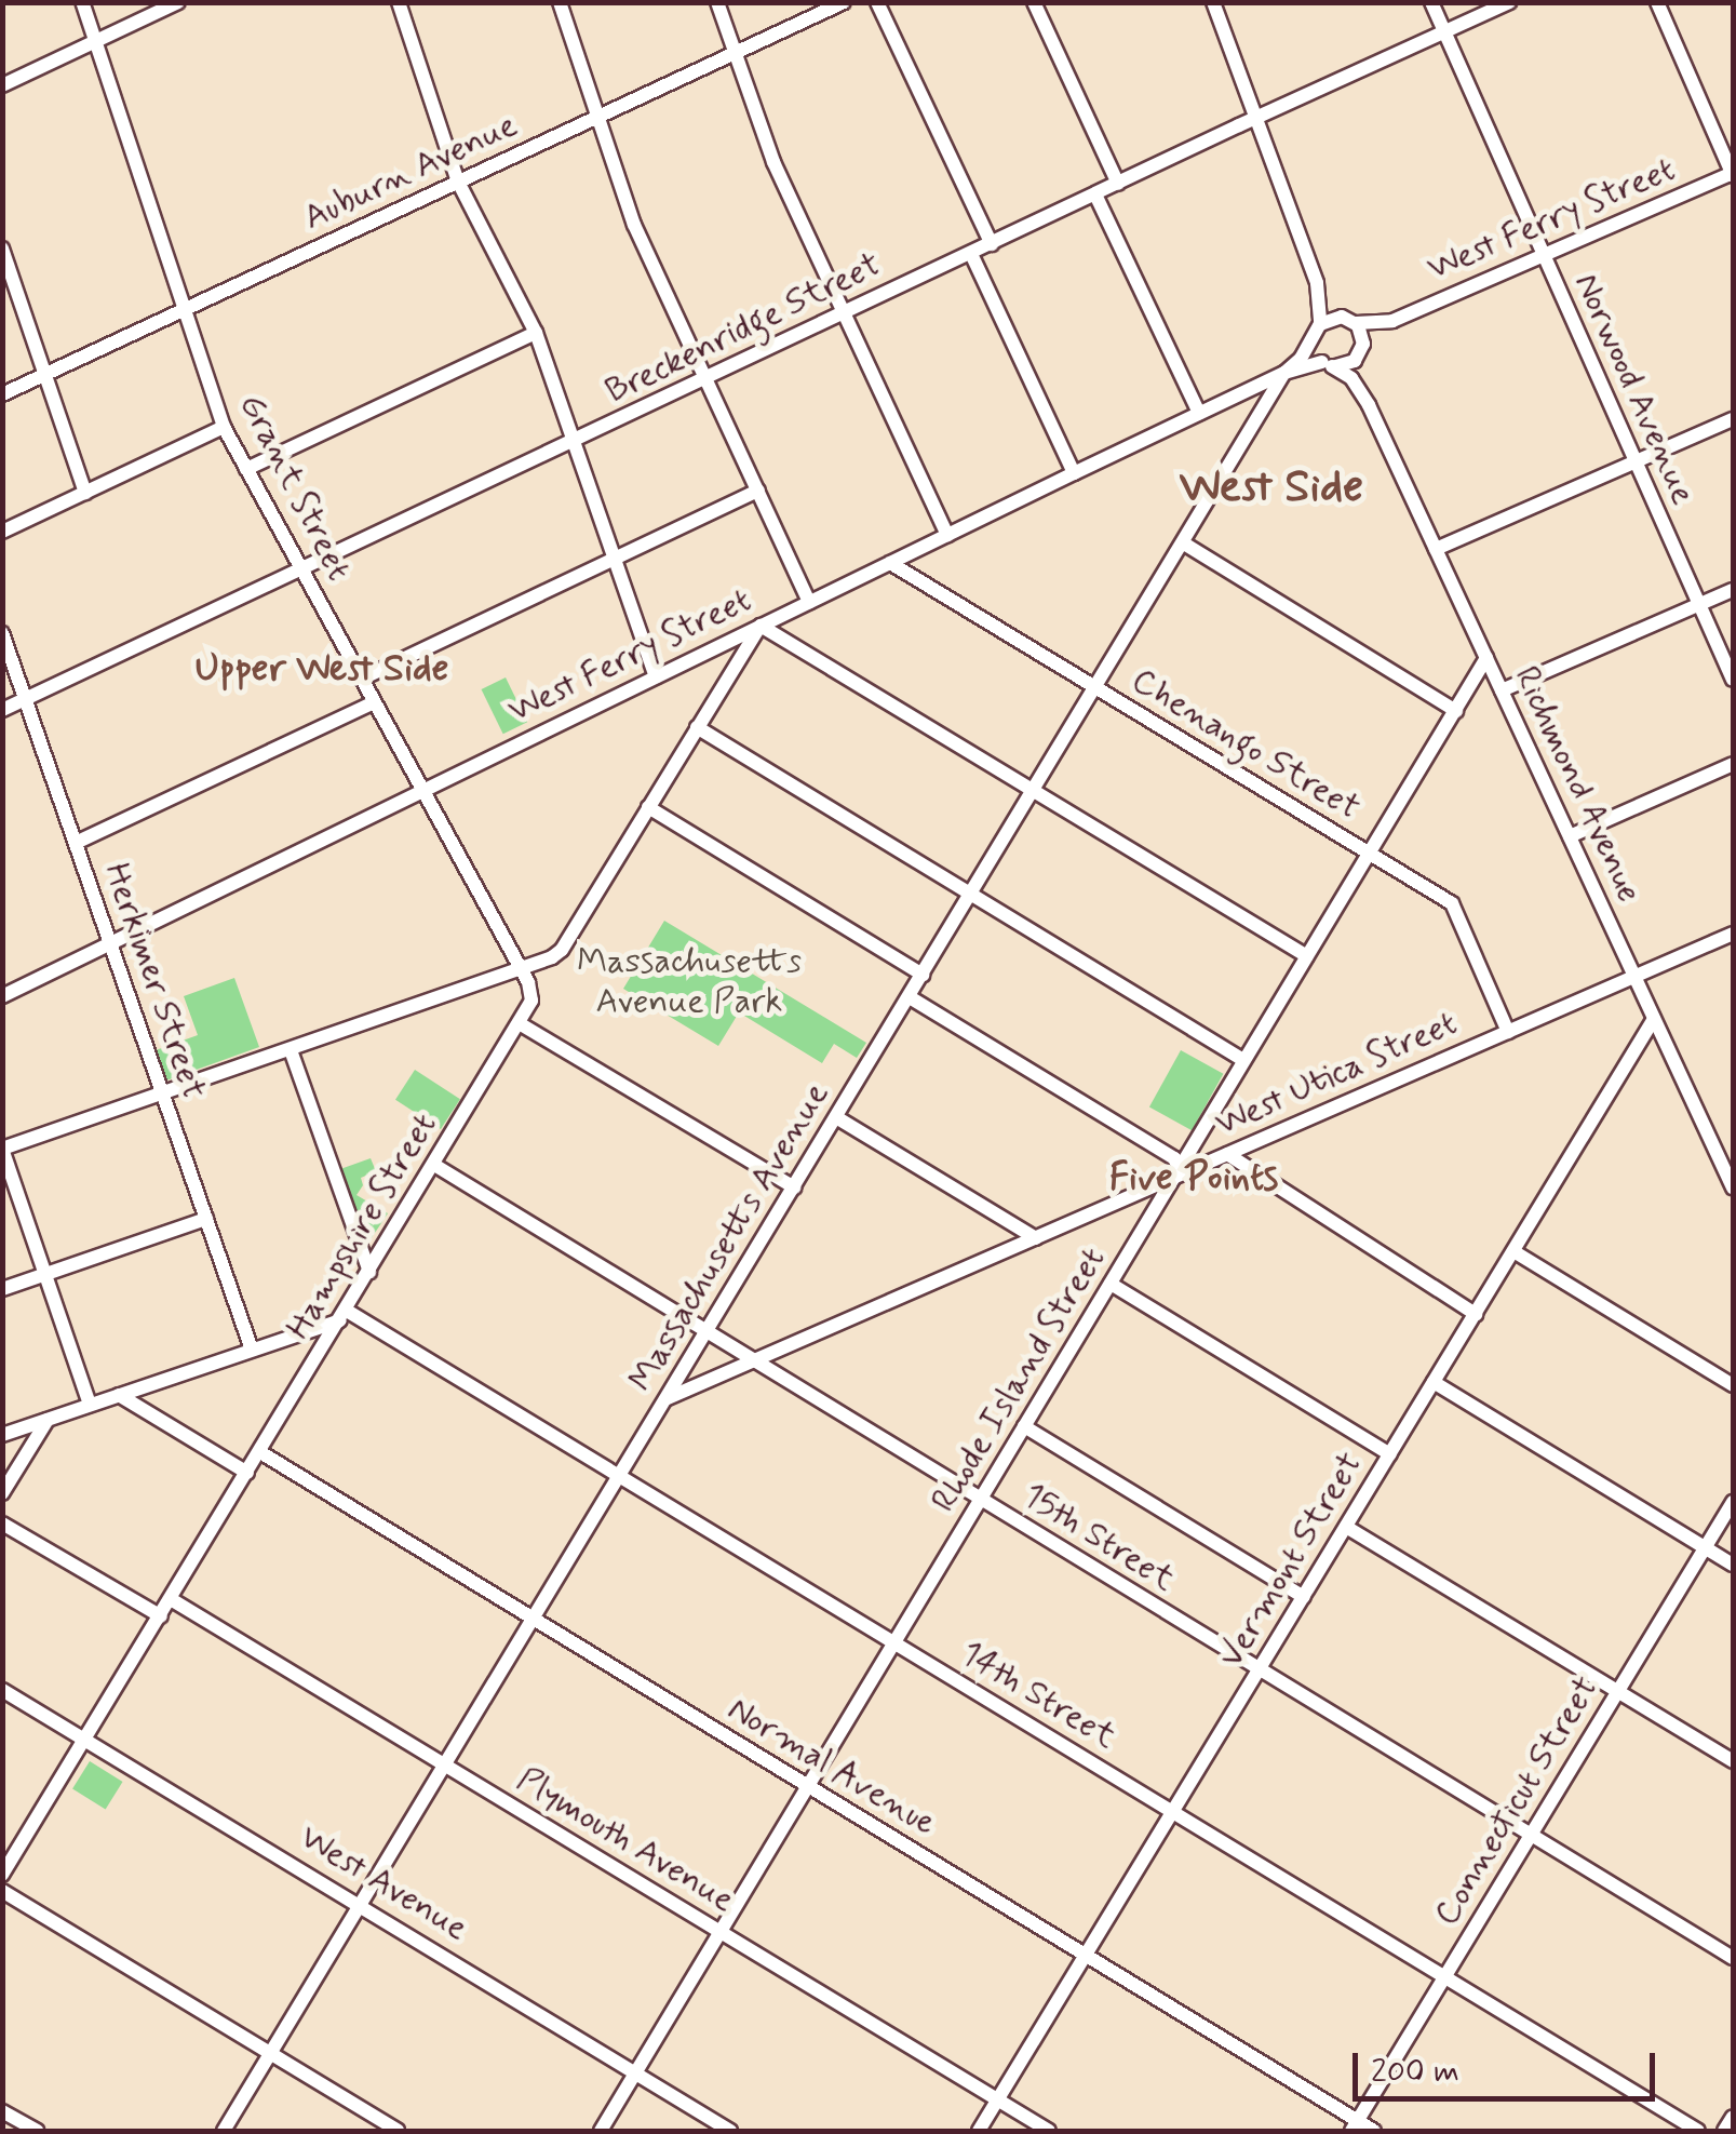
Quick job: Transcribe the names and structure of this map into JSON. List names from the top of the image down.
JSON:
{
  "streets": {
    "street": [
      "Auburn Avenue",
      "West Ferry Street",
      "Breckenridge Street",
      "Norwood Avenue",
      "Grant Street",
      "Chenango Street",
      "Richmond Avenue",
      "Herkimer Street",
      "West Utica Street",
      "Hampshire Street",
      "Massachusetts Avenue",
      "Rhode Island Street",
      "15th Street",
      "Vermont Street",
      "14th Street",
      "Normal Avenue",
      "Connecticut Street",
      "Plymouth Avenue",
      "West Avenue"
    ]
  },
  "crossings": [
    ["Auburn Avenue", "Grant Street"],
    ["West Ferry Street", "Norwood Avenue"],
    ["West Ferry Street", "Grant Street"],
    ["West Ferry Street", "Chenango Street"],
    ["West Ferry Street", "Richmond Avenue"],
    ["West Ferry Street", "Herkimer Street"],
    ["West Ferry Street", "Massachusetts Avenue"],
    ["Breckenridge Street", "Norwood Avenue"],
    ["Breckenridge Street", "Grant Street"],
    ["Breckenridge Street", "Herkimer Street"],
    ["Grant Street", "Hampshire Street"],
    ["Chenango Street", "West Utica Street"],
    ["Chenango Street", "Massachusetts Avenue"],
    ["Chenango Street", "Rhode Island Street"],
    ["Richmond Avenue", "West Utica Street"],
    ["Richmond Avenue", "Rhode Island Street"],
    ["Richmond Avenue", "Vermont Street"],
    ["West Utica Street", "Massachusetts Avenue"],
    ["West Utica Street", "Rhode Island Street"],
    ["West Utica Street", "15th Street"],
    ["Hampshire Street", "15th Street"],
    ["Hampshire Street", "14th Street"],
    ["Hampshire Street", "Normal Avenue"],
    ["Hampshire Street", "Plymouth Avenue"],
    ["Hampshire Street", "West Avenue"],
    ["Massachusetts Avenue", "15th Street"],
    ["Massachusetts Avenue", "14th Street"],
    ["Massachusetts Avenue", "Normal Avenue"],
    ["Massachusetts Avenue", "Plymouth Avenue"],
    ["Massachusetts Avenue", "West Avenue"],
    ["Rhode Island Street", "15th Street"],
    ["Rhode Island Street", "14th Street"],
    ["Rhode Island Street", "Normal Avenue"],
    ["Rhode Island Street", "Plymouth Avenue"],
    ["Rhode Island Street", "West Avenue"],
    ["15th Street", "Vermont Street"],
    ["15th Street", "Connecticut Street"],
    ["Vermont Street", "14th Street"],
    ["Vermont Street", "Normal Avenue"],
    ["Vermont Street", "Plymouth Avenue"],
    ["14th Street", "Connecticut Street"],
    ["Normal Avenue", "Connecticut Street"]
  ],
  "districts": ["West Side", "Upper West Side", "Five Points"],
  "parks": ["Massachusetts Avenue Park"],
  "scale_bar": "200 m"
}
